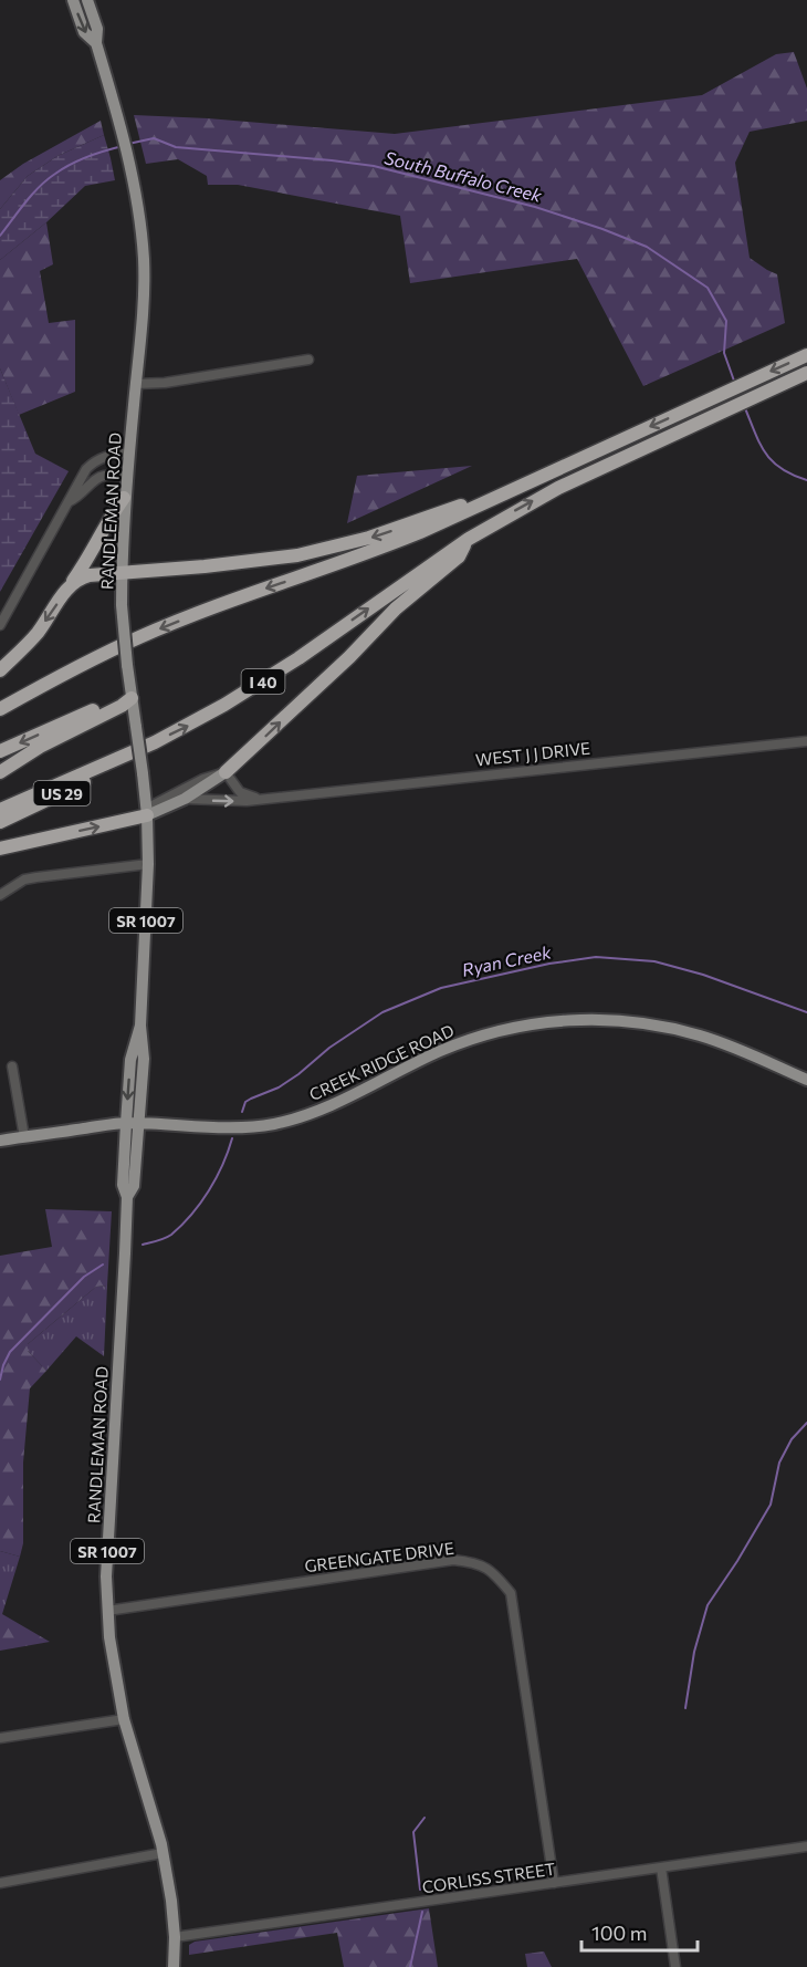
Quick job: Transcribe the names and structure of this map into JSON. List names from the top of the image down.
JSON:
{
  "streets": {
    "highway": ["I 40", "US 29"],
    "main road": [
      "RANDLEMAN ROAD",
      "WEST J J DRIVE",
      "SR 1007",
      "CREEK RIDGE ROAD"
    ],
    "street": ["GREENGATE DRIVE", "CORLISS STREET"]
  },
  "crossings": [
    ["RANDLEMAN ROAD", "WEST J J DRIVE"],
    ["RANDLEMAN ROAD", "CREEK RIDGE ROAD"],
    ["RANDLEMAN ROAD", "GREENGATE DRIVE"],
    ["RANDLEMAN ROAD", "CORLISS STREET"],
    ["I 40", "US 29"],
    ["GREENGATE DRIVE", "CORLISS STREET"]
  ],
  "water": ["South Buffalo Creek", "Ryan Creek"],
  "scale_bar": "100 m"
}
